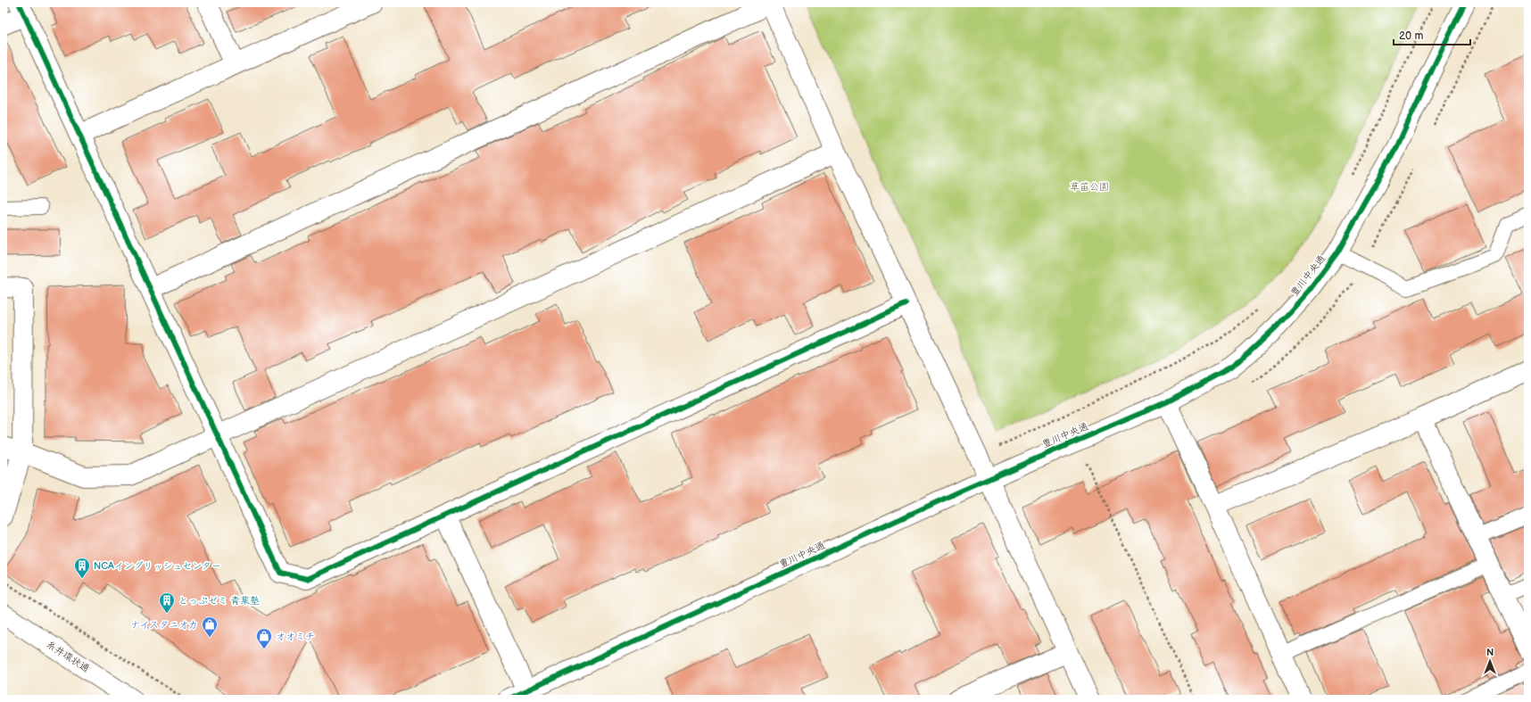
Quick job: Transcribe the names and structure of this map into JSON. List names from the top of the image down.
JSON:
{
  "streets": {
    "street": ["豊川中央通", "糸井環状通"]
  },
  "parks": ["草笛公園"],
  "places": {
    "building": ["NCAイングリッシュセンター", "とっぷゼミ 青葉塾"],
    "shop": ["ナイスタニオカ", "オオミチ"]
  },
  "scale_bar": "20 m",
  "north": "top"
}
